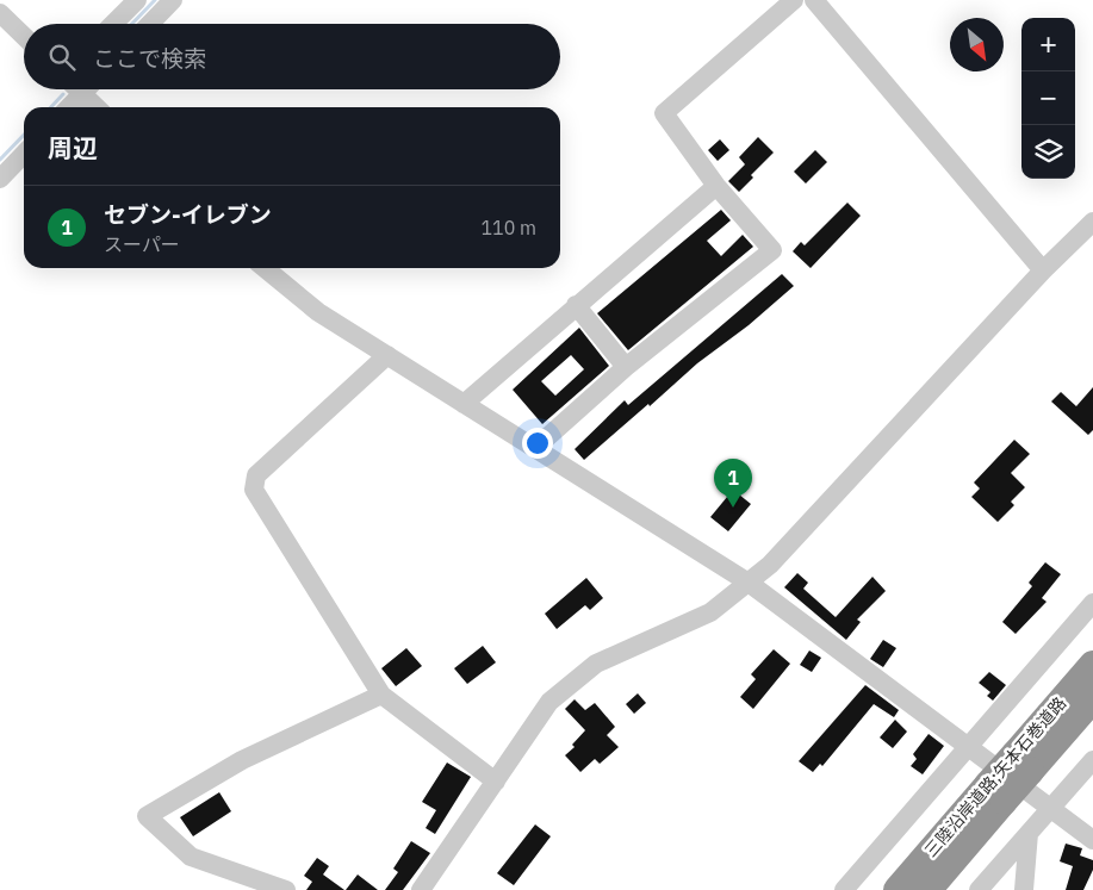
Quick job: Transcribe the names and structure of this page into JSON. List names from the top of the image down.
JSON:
{
  "streets": {
    "highway": ["三陸沿岸道路;矢本石巻道路"]
  },
  "north": "bottom right",
  "page": {
    "map_buttons": ["+", "−"],
    "search": "ここで検索",
    "heading": "周辺",
    "list": [
      {
        "mark": "1",
        "name": "セブン-イレブン",
        "note": "スーパー",
        "value": "110 m"
      }
    ],
    "pins": "1"
  }
}
